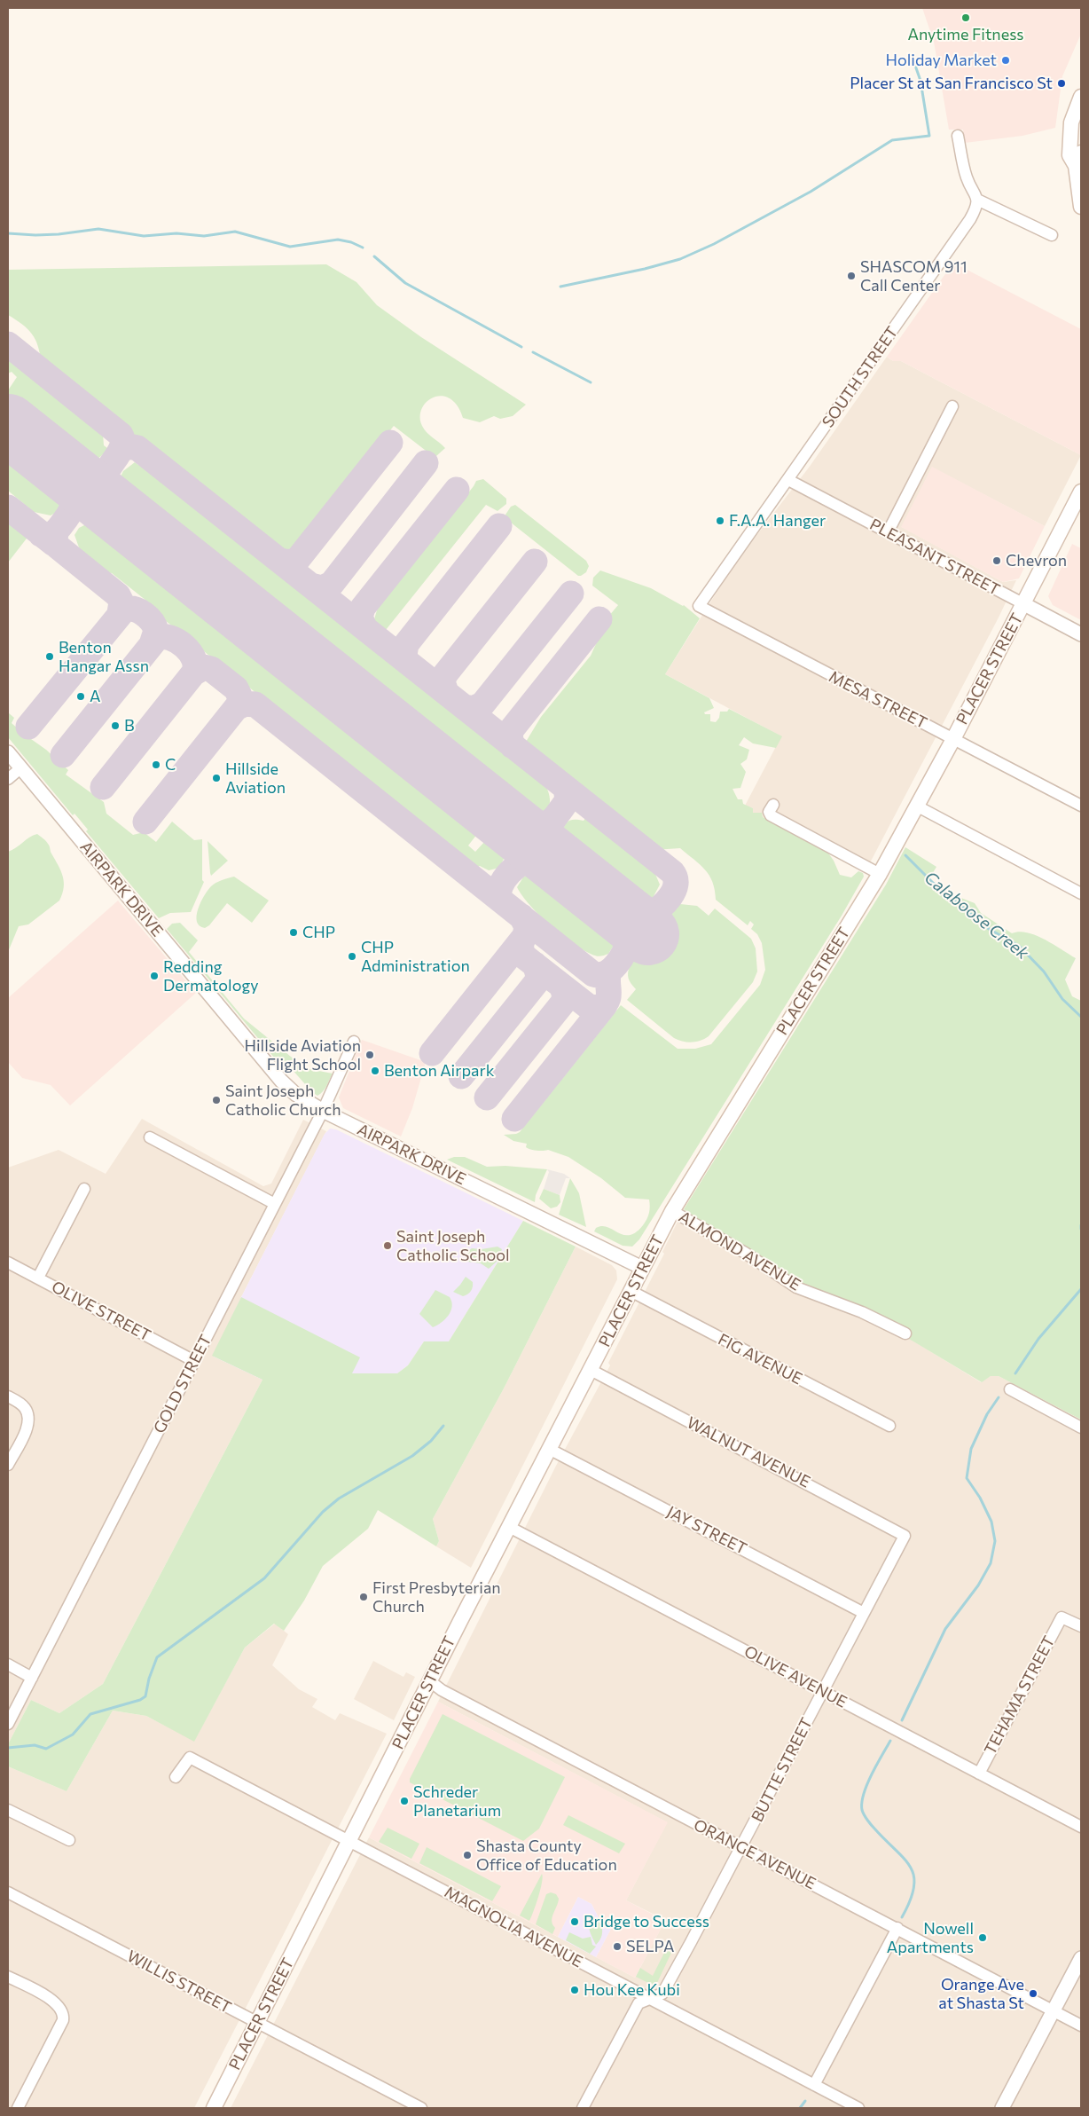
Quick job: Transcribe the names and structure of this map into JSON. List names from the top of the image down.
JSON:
{
  "streets": {
    "main road": ["PLACER STREET"],
    "street": [
      "SOUTH STREET",
      "PLEASANT STREET",
      "MESA STREET",
      "AIRPARK DRIVE",
      "ALMOND AVENUE",
      "OLIVE STREET",
      "FIG AVENUE",
      "GOLD STREET",
      "WALNUT AVENUE",
      "JAY STREET",
      "OLIVE AVENUE",
      "TEHAMA STREET",
      "BUTTE STREET",
      "ORANGE AVENUE",
      "MAGNOLIA AVENUE",
      "WILLIS STREET"
    ]
  },
  "crossings": [
    ["SOUTH STREET", "PLEASANT STREET"],
    ["SOUTH STREET", "MESA STREET"],
    ["PLEASANT STREET", "PLACER STREET"],
    ["PLACER STREET", "MESA STREET"],
    ["PLACER STREET", "AIRPARK DRIVE"],
    ["PLACER STREET", "ALMOND AVENUE"],
    ["PLACER STREET", "FIG AVENUE"],
    ["PLACER STREET", "WALNUT AVENUE"],
    ["PLACER STREET", "JAY STREET"],
    ["PLACER STREET", "OLIVE AVENUE"],
    ["PLACER STREET", "ORANGE AVENUE"],
    ["PLACER STREET", "MAGNOLIA AVENUE"],
    ["PLACER STREET", "WILLIS STREET"],
    ["AIRPARK DRIVE", "GOLD STREET"],
    ["OLIVE STREET", "GOLD STREET"],
    ["WALNUT AVENUE", "BUTTE STREET"],
    ["JAY STREET", "BUTTE STREET"],
    ["OLIVE AVENUE", "TEHAMA STREET"],
    ["OLIVE AVENUE", "BUTTE STREET"],
    ["BUTTE STREET", "ORANGE AVENUE"],
    ["BUTTE STREET", "MAGNOLIA AVENUE"]
  ],
  "water": ["Calaboose Creek"],
  "places": [
    "Anytime Fitness",
    "Holiday Market",
    "Placer St at San Francisco St",
    "SHASCOM 911 Call Center",
    "F.A.A. Hanger",
    "Chevron",
    "Benton Hangar Assn",
    "A",
    "B",
    "C",
    "Hillside Aviation",
    "CHP",
    "CHP Administration",
    "Redding Dermatology",
    "Hillside Aviation Flight School",
    "Benton Airpark",
    "Saint Joseph Catholic Church",
    "Saint Joseph Catholic School",
    "First Presbyterian Church",
    "Schreder Planetarium",
    "Shasta County Office of Education",
    "Bridge to Success",
    "Nowell Apartments",
    "SELPA",
    "Hou Kee Kubi",
    "Orange Ave at Shasta St"
  ]
}
